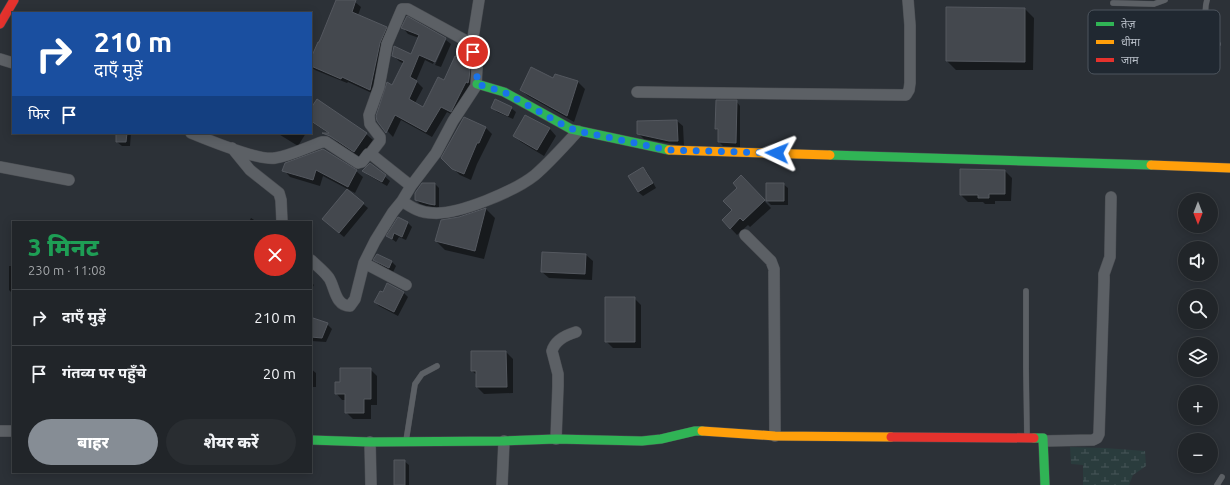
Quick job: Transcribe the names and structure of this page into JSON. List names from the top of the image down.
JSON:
{
  "legend": ["तेज़", "धीमा", "जाम"],
  "north": "bottom",
  "page": {
    "turn": ["210 m", "दाएँ मुड़ें"],
    "then": "फिर",
    "map_buttons": ["+", "−"],
    "heading": ["3 मिनट", "230 m · 11:08"],
    "list": [
      {
        "name": "दाएँ मुड़ें",
        "value": "210 m"
      },
      {
        "name": "गंतव्य पर पहुँचे",
        "value": "20 m"
      }
    ],
    "buttons": ["बाहर", "शेयर करें"]
  }
}
